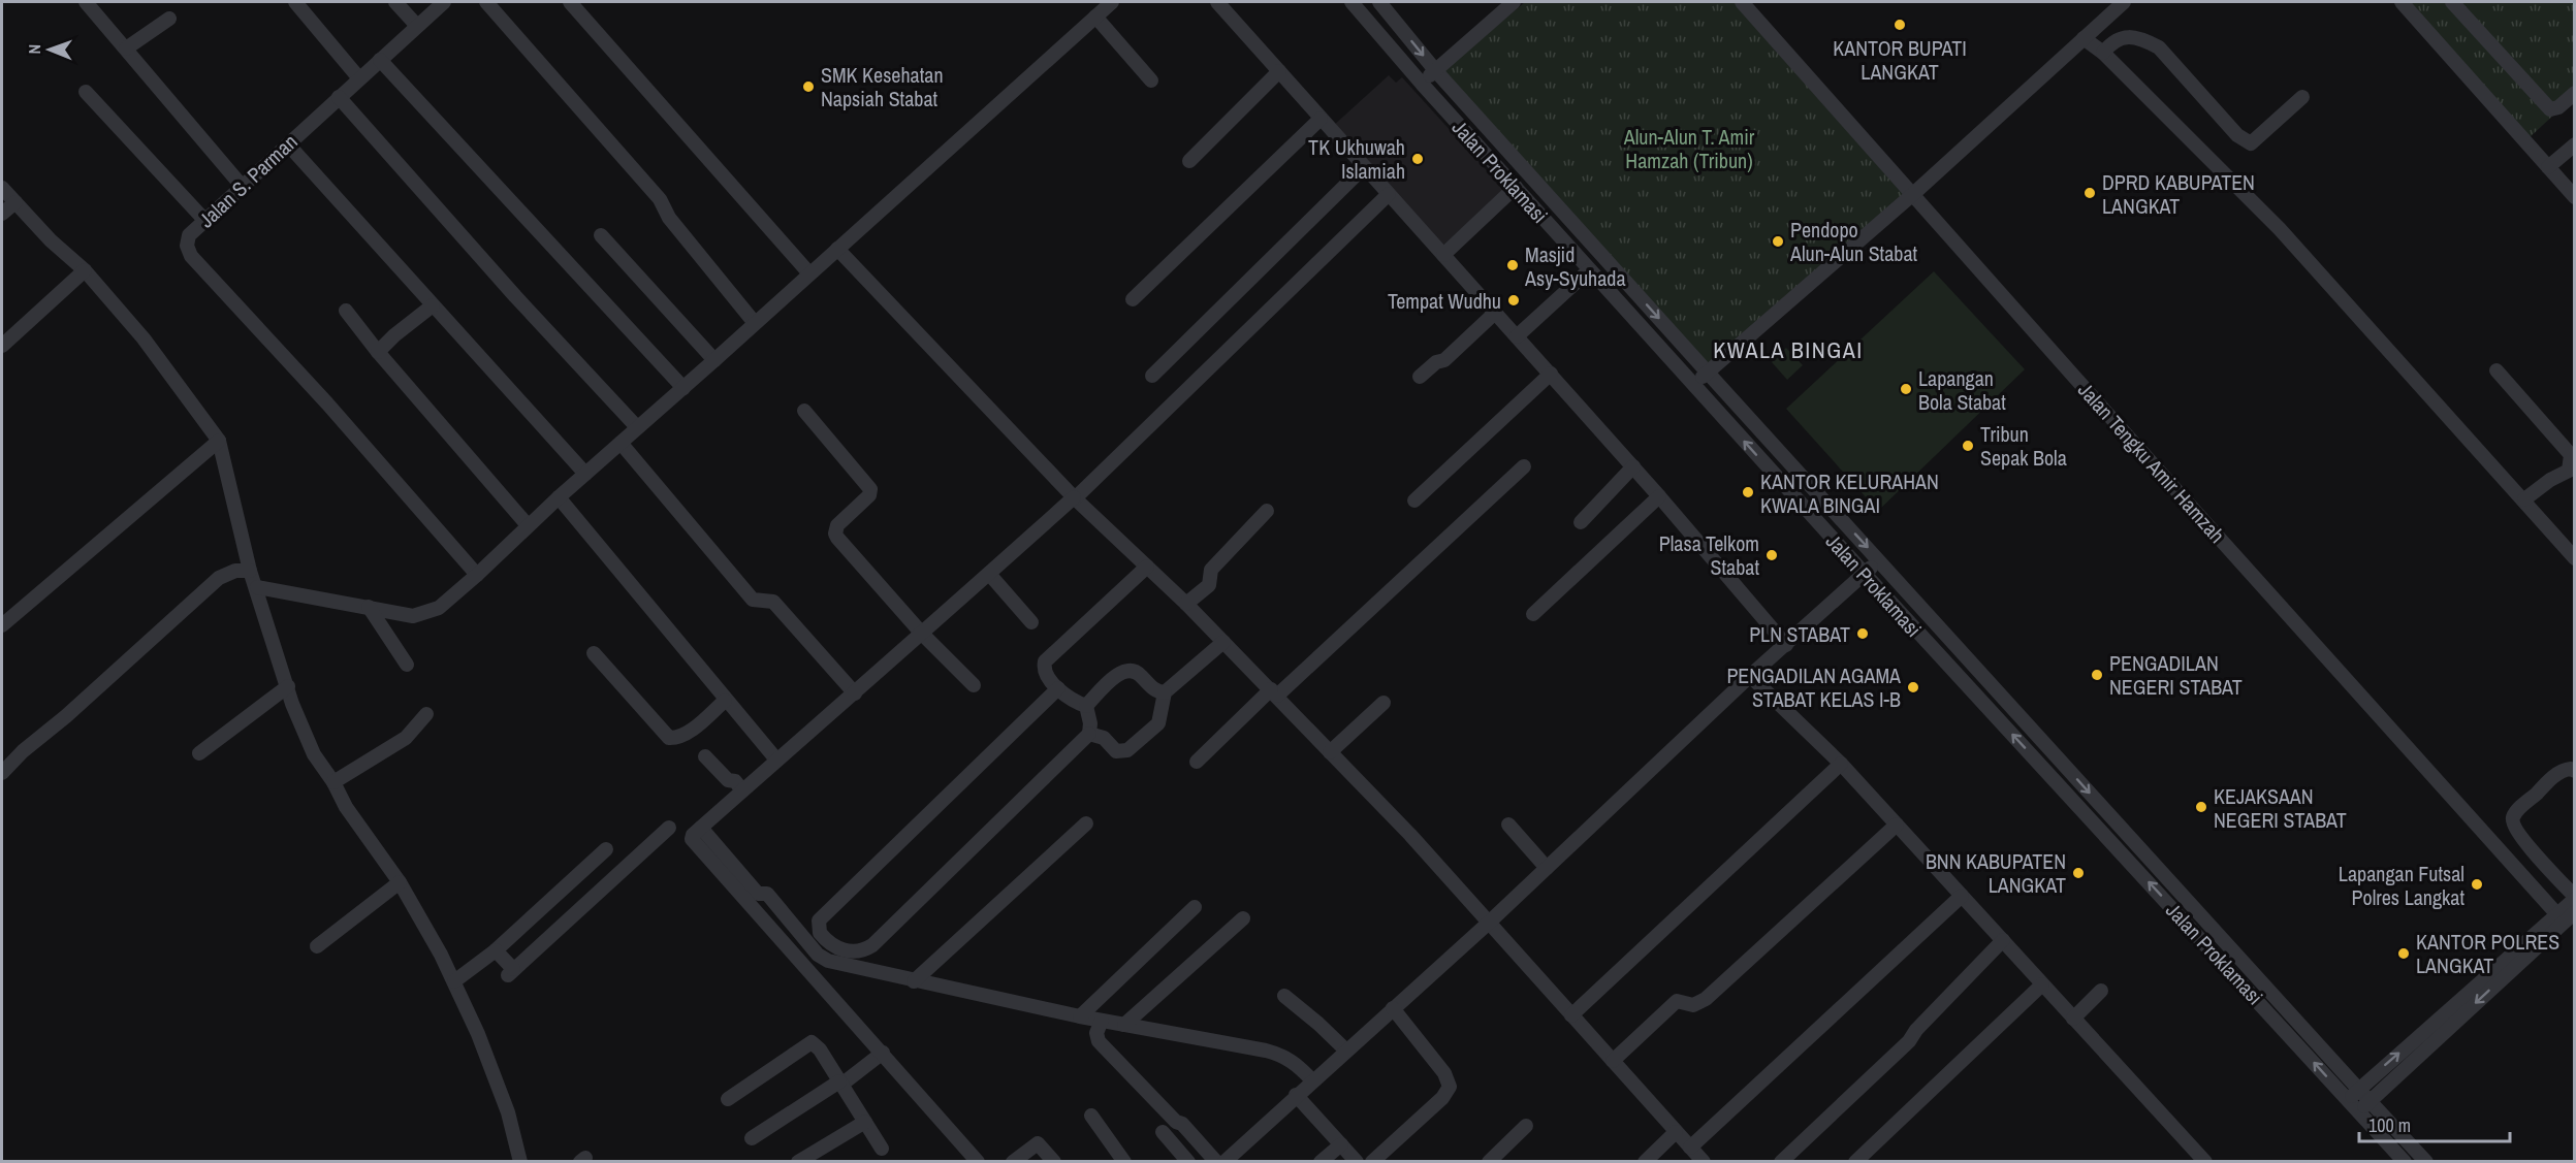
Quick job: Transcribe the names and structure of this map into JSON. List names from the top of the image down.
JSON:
{
  "streets": {
    "street": ["Jalan Proklamasi", "Jalan S. Parman", "Jalan Tengku Amir Hamzah"]
  },
  "districts": ["KWALA BINGAI"],
  "parks": ["Alun-Alun T. Amir Hamzah (Tribun)"],
  "places": [
    "KANTOR BUPATI LANGKAT",
    "SMK Kesehatan Napsiah Stabat",
    "TK Ukhuwah Islamiah",
    "DPRD KABUPATEN LANGKAT",
    "Pendopo Alun-Alun Stabat",
    "Masjid Asy-Syuhada",
    "Tempat Wudhu",
    "Lapangan Bola Stabat",
    "Tribun Sepak Bola",
    "KANTOR KELURAHAN KWALA BINGAI",
    "Plasa Telkom Stabat",
    "PLN STABAT",
    "PENGADILAN NEGERI STABAT",
    "PENGADILAN AGAMA STABAT KELAS I-B",
    "KEJAKSAAN NEGERI STABAT",
    "BNN KABUPATEN LANGKAT",
    "Lapangan Futsal Polres Langkat",
    "KANTOR POLRES LANGKAT"
  ],
  "scale_bar": "100 m",
  "north": "left"
}
